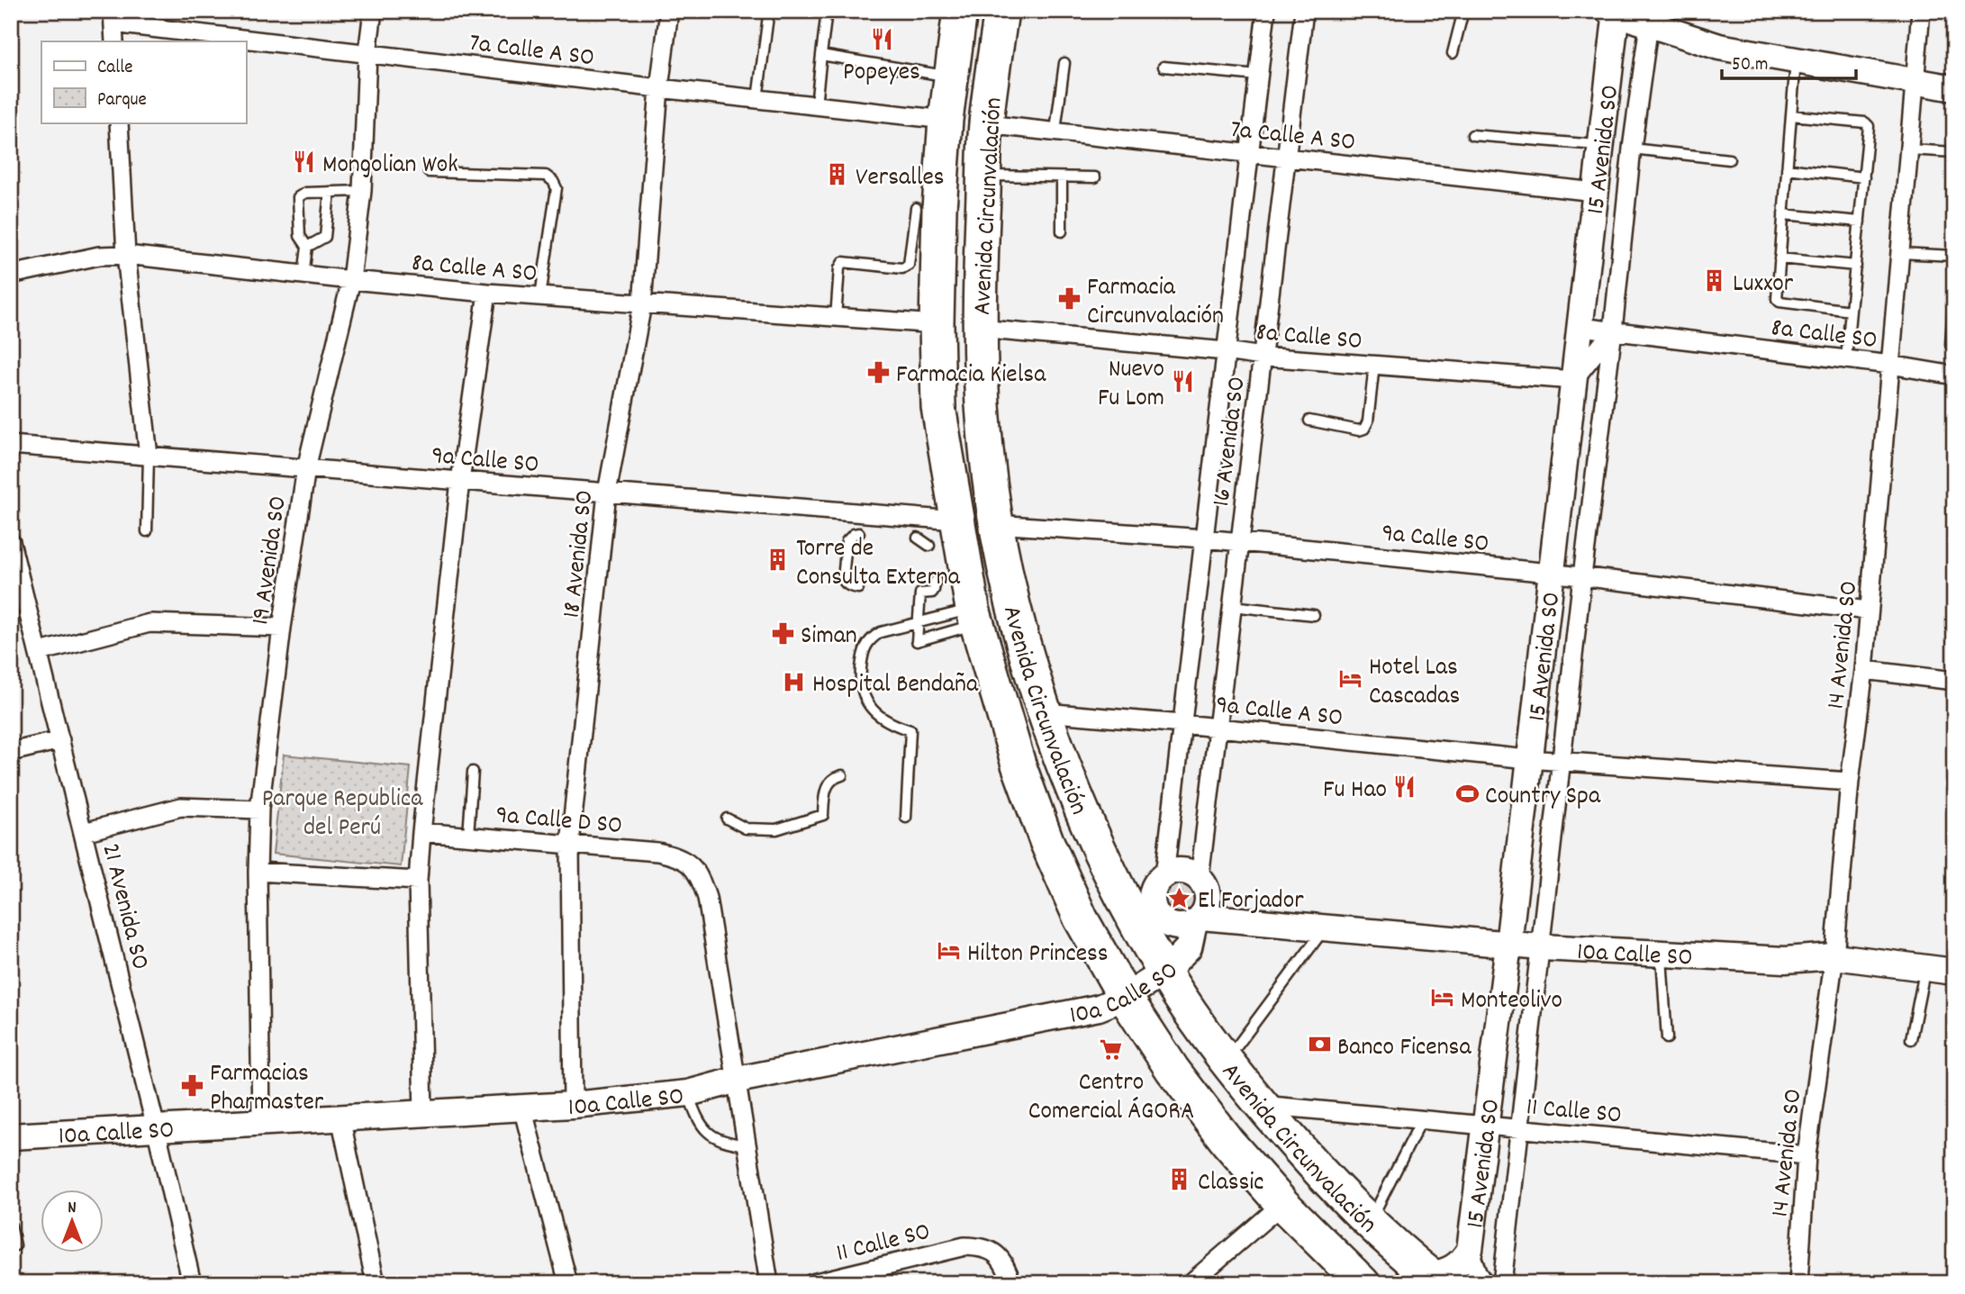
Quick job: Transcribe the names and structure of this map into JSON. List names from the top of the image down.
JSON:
{
  "streets": {
    "highway": ["Avenida Circunvalación"],
    "street": [
      "7a Calle A SO",
      "15 Avenida SO",
      "8a Calle A SO",
      "8a Calle SO",
      "16 Avenida SO",
      "9a Calle SO",
      "18 Avenida SO",
      "19 Avenida SO",
      "14 Avenida SO",
      "9a Calle A SO",
      "9a Calle D SO",
      "21 Avenida SO",
      "10a Calle SO",
      "11 Calle SO"
    ]
  },
  "crossings": [
    ["7a Calle A SO", "15 Avenida SO"],
    ["7a Calle A SO", "Avenida Circunvalación"],
    ["7a Calle A SO", "16 Avenida SO"],
    ["7a Calle A SO", "18 Avenida SO"],
    ["7a Calle A SO", "19 Avenida SO"],
    ["15 Avenida SO", "Avenida Circunvalación"],
    ["15 Avenida SO", "8a Calle SO"],
    ["15 Avenida SO", "9a Calle SO"],
    ["15 Avenida SO", "9a Calle A SO"],
    ["15 Avenida SO", "10a Calle SO"],
    ["15 Avenida SO", "11 Calle SO"],
    ["Avenida Circunvalación", "8a Calle A SO"],
    ["Avenida Circunvalación", "8a Calle SO"],
    ["Avenida Circunvalación", "16 Avenida SO"],
    ["Avenida Circunvalación", "9a Calle SO"],
    ["Avenida Circunvalación", "9a Calle A SO"],
    ["Avenida Circunvalación", "10a Calle SO"],
    ["Avenida Circunvalación", "11 Calle SO"],
    ["8a Calle A SO", "18 Avenida SO"],
    ["8a Calle A SO", "19 Avenida SO"],
    ["8a Calle SO", "16 Avenida SO"],
    ["8a Calle SO", "14 Avenida SO"],
    ["16 Avenida SO", "9a Calle SO"],
    ["16 Avenida SO", "9a Calle A SO"],
    ["16 Avenida SO", "10a Calle SO"],
    ["9a Calle SO", "18 Avenida SO"],
    ["9a Calle SO", "19 Avenida SO"],
    ["9a Calle SO", "14 Avenida SO"],
    ["18 Avenida SO", "9a Calle D SO"],
    ["18 Avenida SO", "10a Calle SO"],
    ["19 Avenida SO", "10a Calle SO"],
    ["14 Avenida SO", "9a Calle A SO"],
    ["14 Avenida SO", "10a Calle SO"],
    ["14 Avenida SO", "11 Calle SO"],
    ["9a Calle D SO", "10a Calle SO"],
    ["21 Avenida SO", "10a Calle SO"]
  ],
  "parks": ["Parque Republica del Perú"],
  "places": {
    "restaurant": [
      "Popeyes",
      "Mongolian Wok",
      "Nuevo Fu Lom",
      "Fu Hao"
    ],
    "building": [
      "Versalles",
      "Luxxor",
      "Torre de Consulta Externa",
      "Classic"
    ],
    "pharmacy": [
      "Farmacia Circunvalación",
      "Farmacia Kielsa",
      "Siman",
      "Farmacias Pharmaster"
    ],
    "hotel": ["Hotel Las Cascadas", "Hilton Princess", "Monteolivo"],
    "hospital": ["Hospital Bendaña"],
    "sports": ["Country Spa"],
    "place": ["El Forjador"],
    "bank": ["Banco Ficensa"],
    "supermarket": ["Centro Comercial ÁGORA"]
  },
  "legend": ["Calle", "Parque"],
  "scale_bar": "50 m",
  "north": "top"
}
